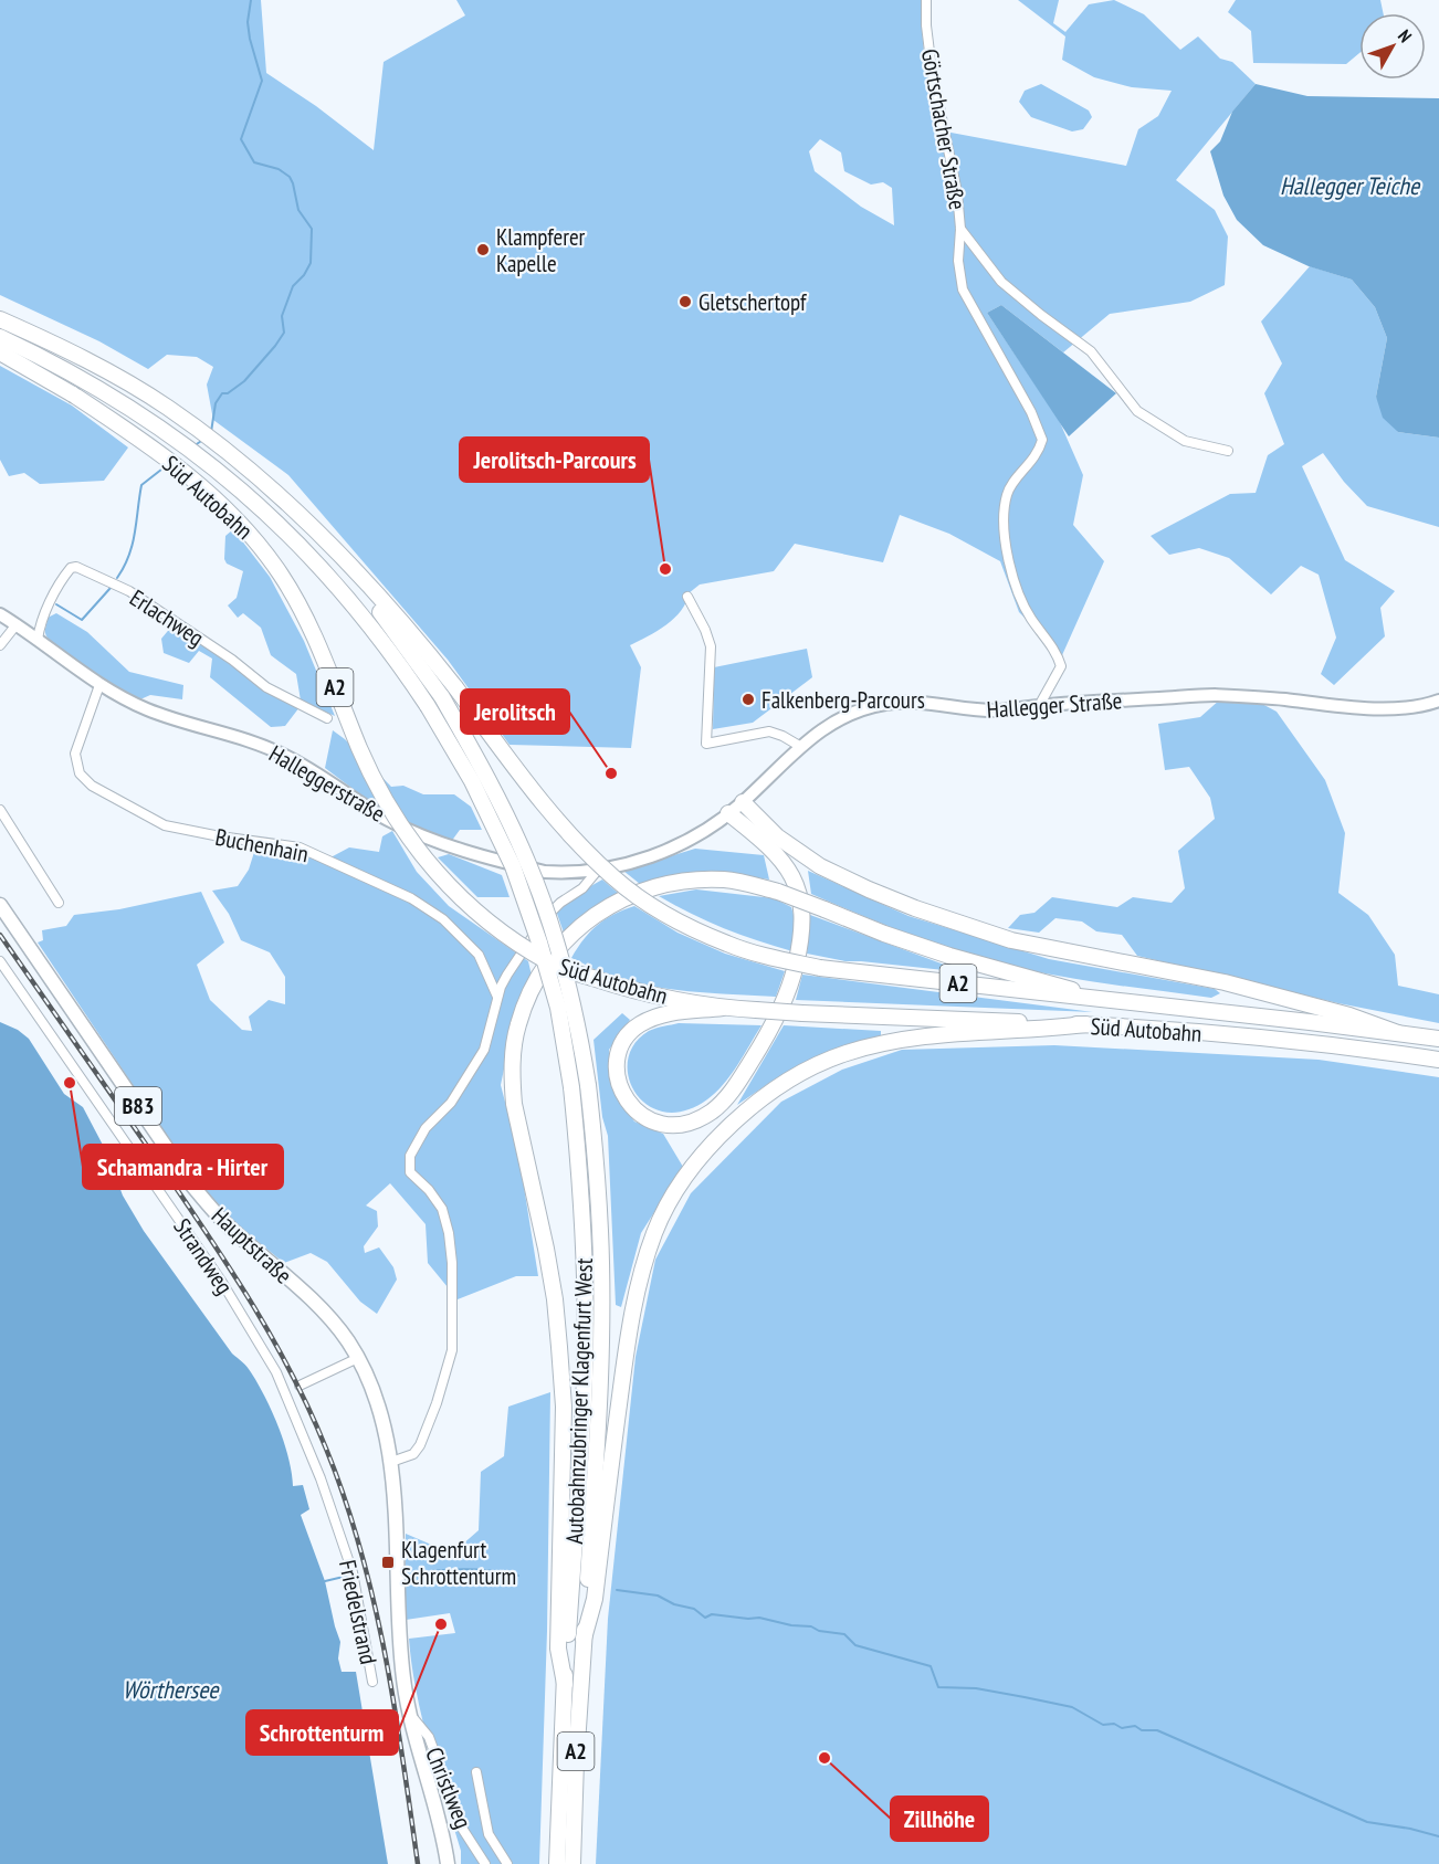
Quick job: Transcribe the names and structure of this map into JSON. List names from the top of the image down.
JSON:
{
  "streets": {
    "highway": ["Süd Autobahn", "A2", "Autobahnzubringer Klagenfurt West"],
    "main road": [
      "Hallegger Straße",
      "Halleggerstraße",
      "B83",
      "Hauptstraße"
    ],
    "street": [
      "Görtschacher Straße",
      "Erlachweg",
      "Buchenhain",
      "Strandweg",
      "Friedelstrand",
      "Christlweg"
    ]
  },
  "crossings": [
    ["Görtschacher Straße", "Hallegger Straße"],
    ["Süd Autobahn", "Autobahnzubringer Klagenfurt West"],
    ["Erlachweg", "Halleggerstraße"],
    ["Hallegger Straße", "Halleggerstraße"],
    ["Halleggerstraße", "Buchenhain"],
    ["B83", "Hauptstraße"],
    ["B83", "Christlweg"],
    ["Strandweg", "Friedelstrand"]
  ],
  "water": ["Hallegger Teiche", "Wörthersee"],
  "places": {
    "other": [
      "Klampferer Kapelle",
      "Gletschertopf",
      "Jerolitsch-Parcours",
      "Falkenberg-Parcours",
      "Jerolitsch",
      "Schamandra - Hirter",
      "Schrottenturm",
      "Zillhöhe"
    ],
    "transit": ["Klagenfurt Schrottenturm"]
  },
  "north": "top right"
}
